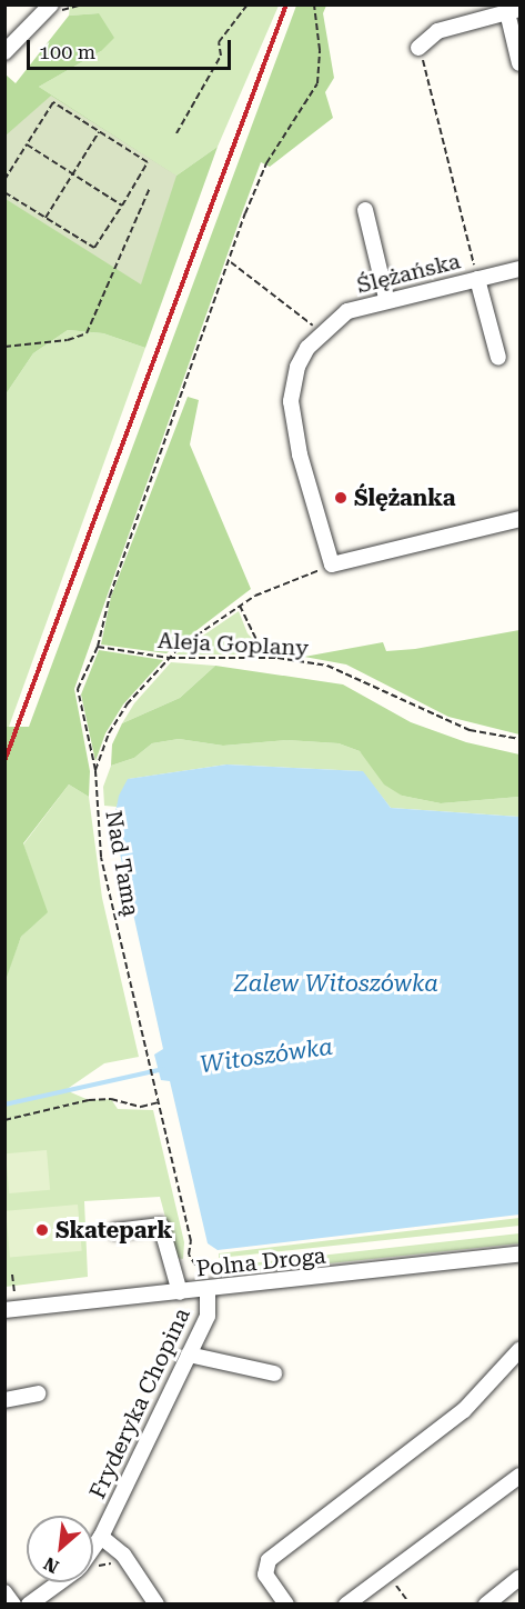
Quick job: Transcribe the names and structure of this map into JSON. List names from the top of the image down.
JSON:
{
  "streets": {
    "street": ["Ślężańska", "Polna Droga", "Fryderyka Chopina"],
    "path": ["Aleja Goplany", "Nad Tamą"]
  },
  "crossings": [
    ["Ślężańska", "Nad Tamą"],
    ["Aleja Goplany", "Nad Tamą"],
    ["Polna Droga", "Fryderyka Chopina"]
  ],
  "water": ["Zalew Witoszówka", "Witoszówka"],
  "places": ["Ślężanka", "Skatepark"],
  "scale_bar": "100 m",
  "north": "bottom left"
}
